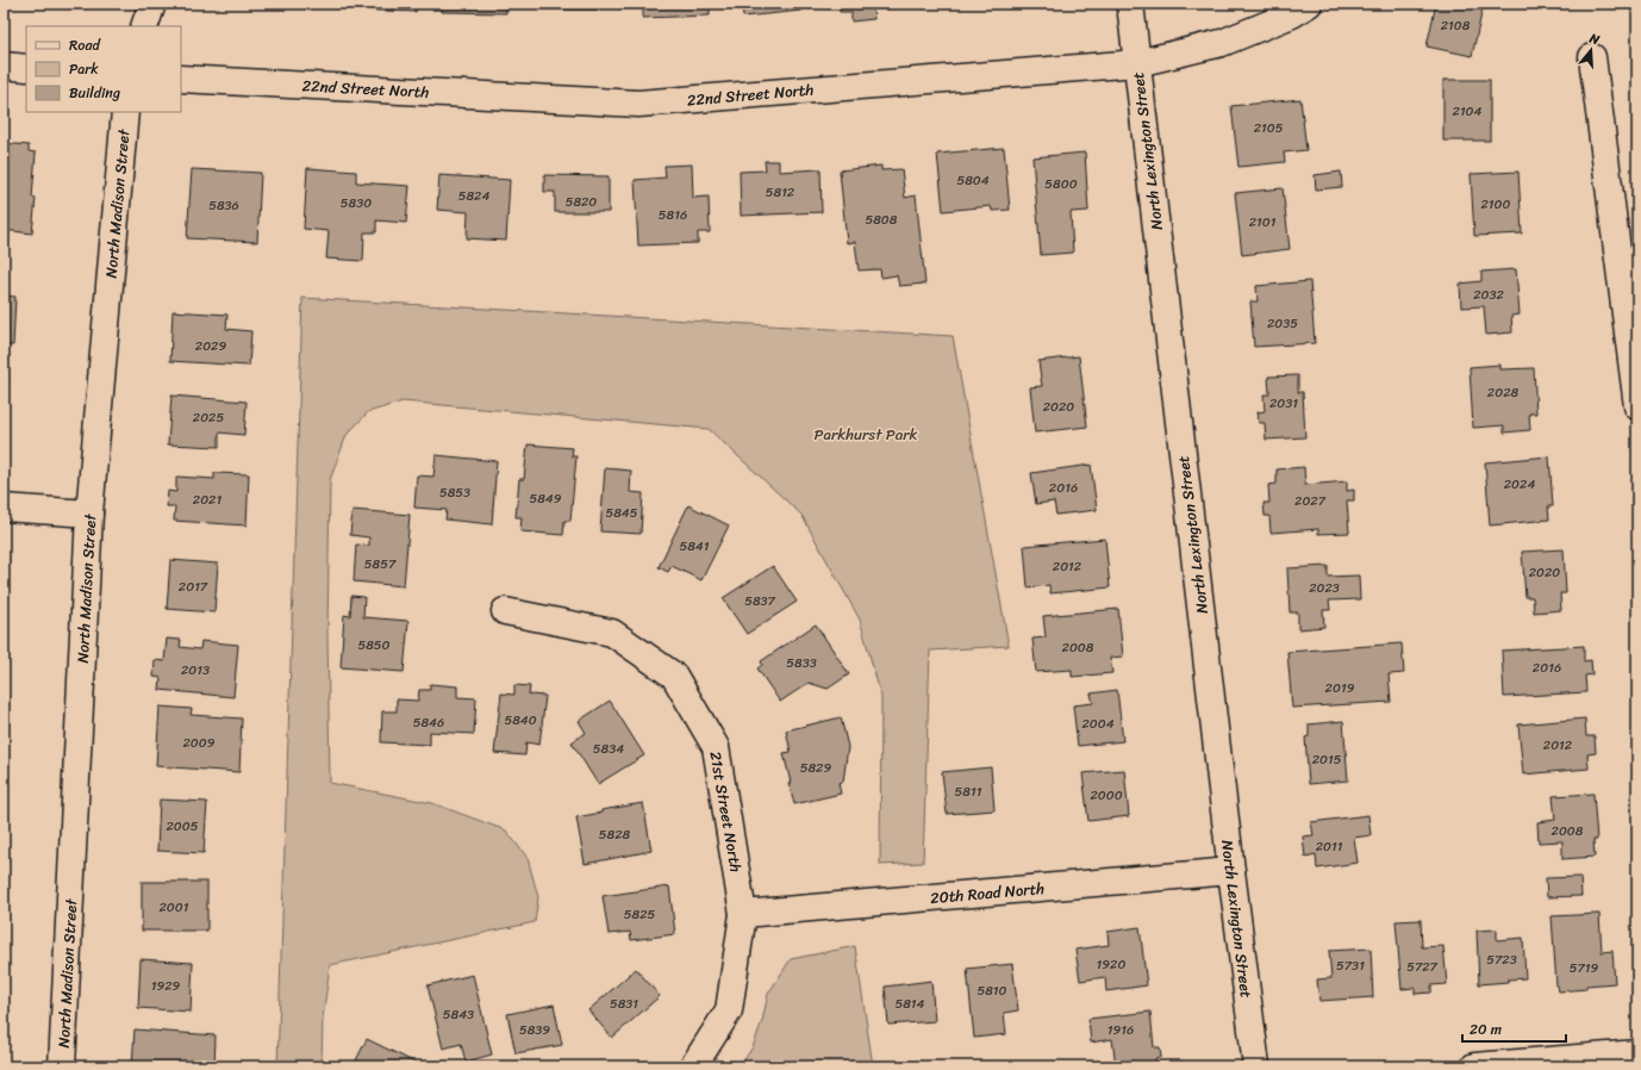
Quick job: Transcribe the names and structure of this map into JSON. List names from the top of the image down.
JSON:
{
  "streets": {
    "street": [
      "22nd Street North",
      "North Lexington Street",
      "North Madison Street",
      "21st Street North",
      "20th Road North"
    ]
  },
  "crossings": [
    ["22nd Street North", "North Lexington Street"],
    ["North Lexington Street", "20th Road North"],
    ["21st Street North", "20th Road North"]
  ],
  "parks": ["Parkhurst Park"],
  "house_numbers": [
    "2108",
    "2104",
    "2105",
    "5804",
    "5800",
    "5812",
    "5824",
    "5820",
    "5830",
    "2100",
    "5836",
    "5816",
    "5808",
    "2101",
    "2032",
    "2035",
    "2029",
    "2028",
    "2031",
    "2020",
    "2025",
    "2024",
    "2016",
    "5853",
    "5849",
    "2021",
    "2027",
    "5845",
    "5841",
    "5857",
    "2012",
    "2020",
    "2017",
    "2023",
    "5837",
    "5850",
    "2008",
    "5833",
    "2016",
    "2013",
    "2019",
    "5840",
    "5846",
    "2004",
    "2009",
    "2012",
    "5834",
    "2015",
    "5829",
    "5811",
    "2000",
    "2005",
    "2008",
    "5828",
    "2011",
    "2001",
    "5825",
    "5723",
    "1920",
    "5731",
    "5727",
    "5719",
    "1929",
    "5810",
    "5831",
    "5814",
    "5843",
    "5839",
    "1916"
  ],
  "legend": ["Road", "Park", "Building"],
  "scale_bar": "20 m",
  "north": "top"
}
